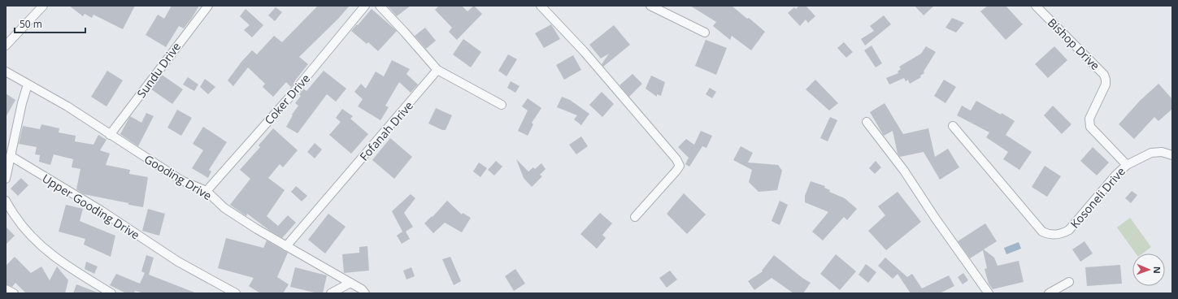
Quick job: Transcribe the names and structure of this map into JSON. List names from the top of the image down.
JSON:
{
  "streets": {
    "street": [
      "Bishop Drive",
      "Sundu Drive",
      "Coker Drive",
      "Fofanah Drive",
      "Gooding Drive",
      "Kosoneli Drive",
      "Upper Gooding Drive"
    ]
  },
  "crossings": [
    ["Bishop Drive", "Kosoneli Drive"],
    ["Sundu Drive", "Gooding Drive"],
    ["Coker Drive", "Gooding Drive"],
    ["Fofanah Drive", "Gooding Drive"]
  ],
  "scale_bar": "50 m",
  "north": "right"
}
